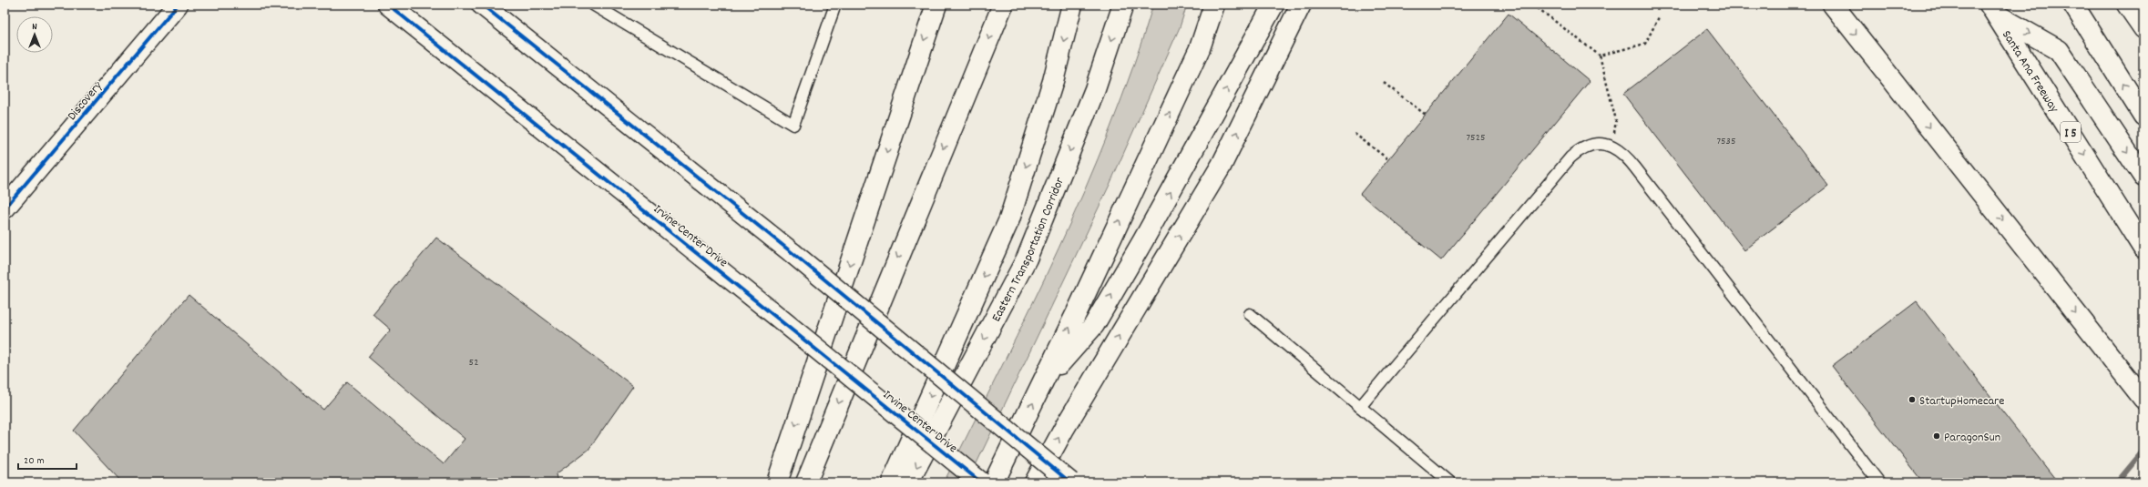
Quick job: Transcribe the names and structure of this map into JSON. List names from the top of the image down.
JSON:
{
  "streets": {
    "main road": [
      "Santa Ana Freeway",
      "Discovery",
      "I 5",
      "Irvine Center Drive",
      "Eastern Transportation Corridor"
    ]
  },
  "places": ["StartupHomecare", "ParagonSun"],
  "house_numbers": ["7525", "7535", "52"],
  "scale_bar": "20 m",
  "north": "top"
}
